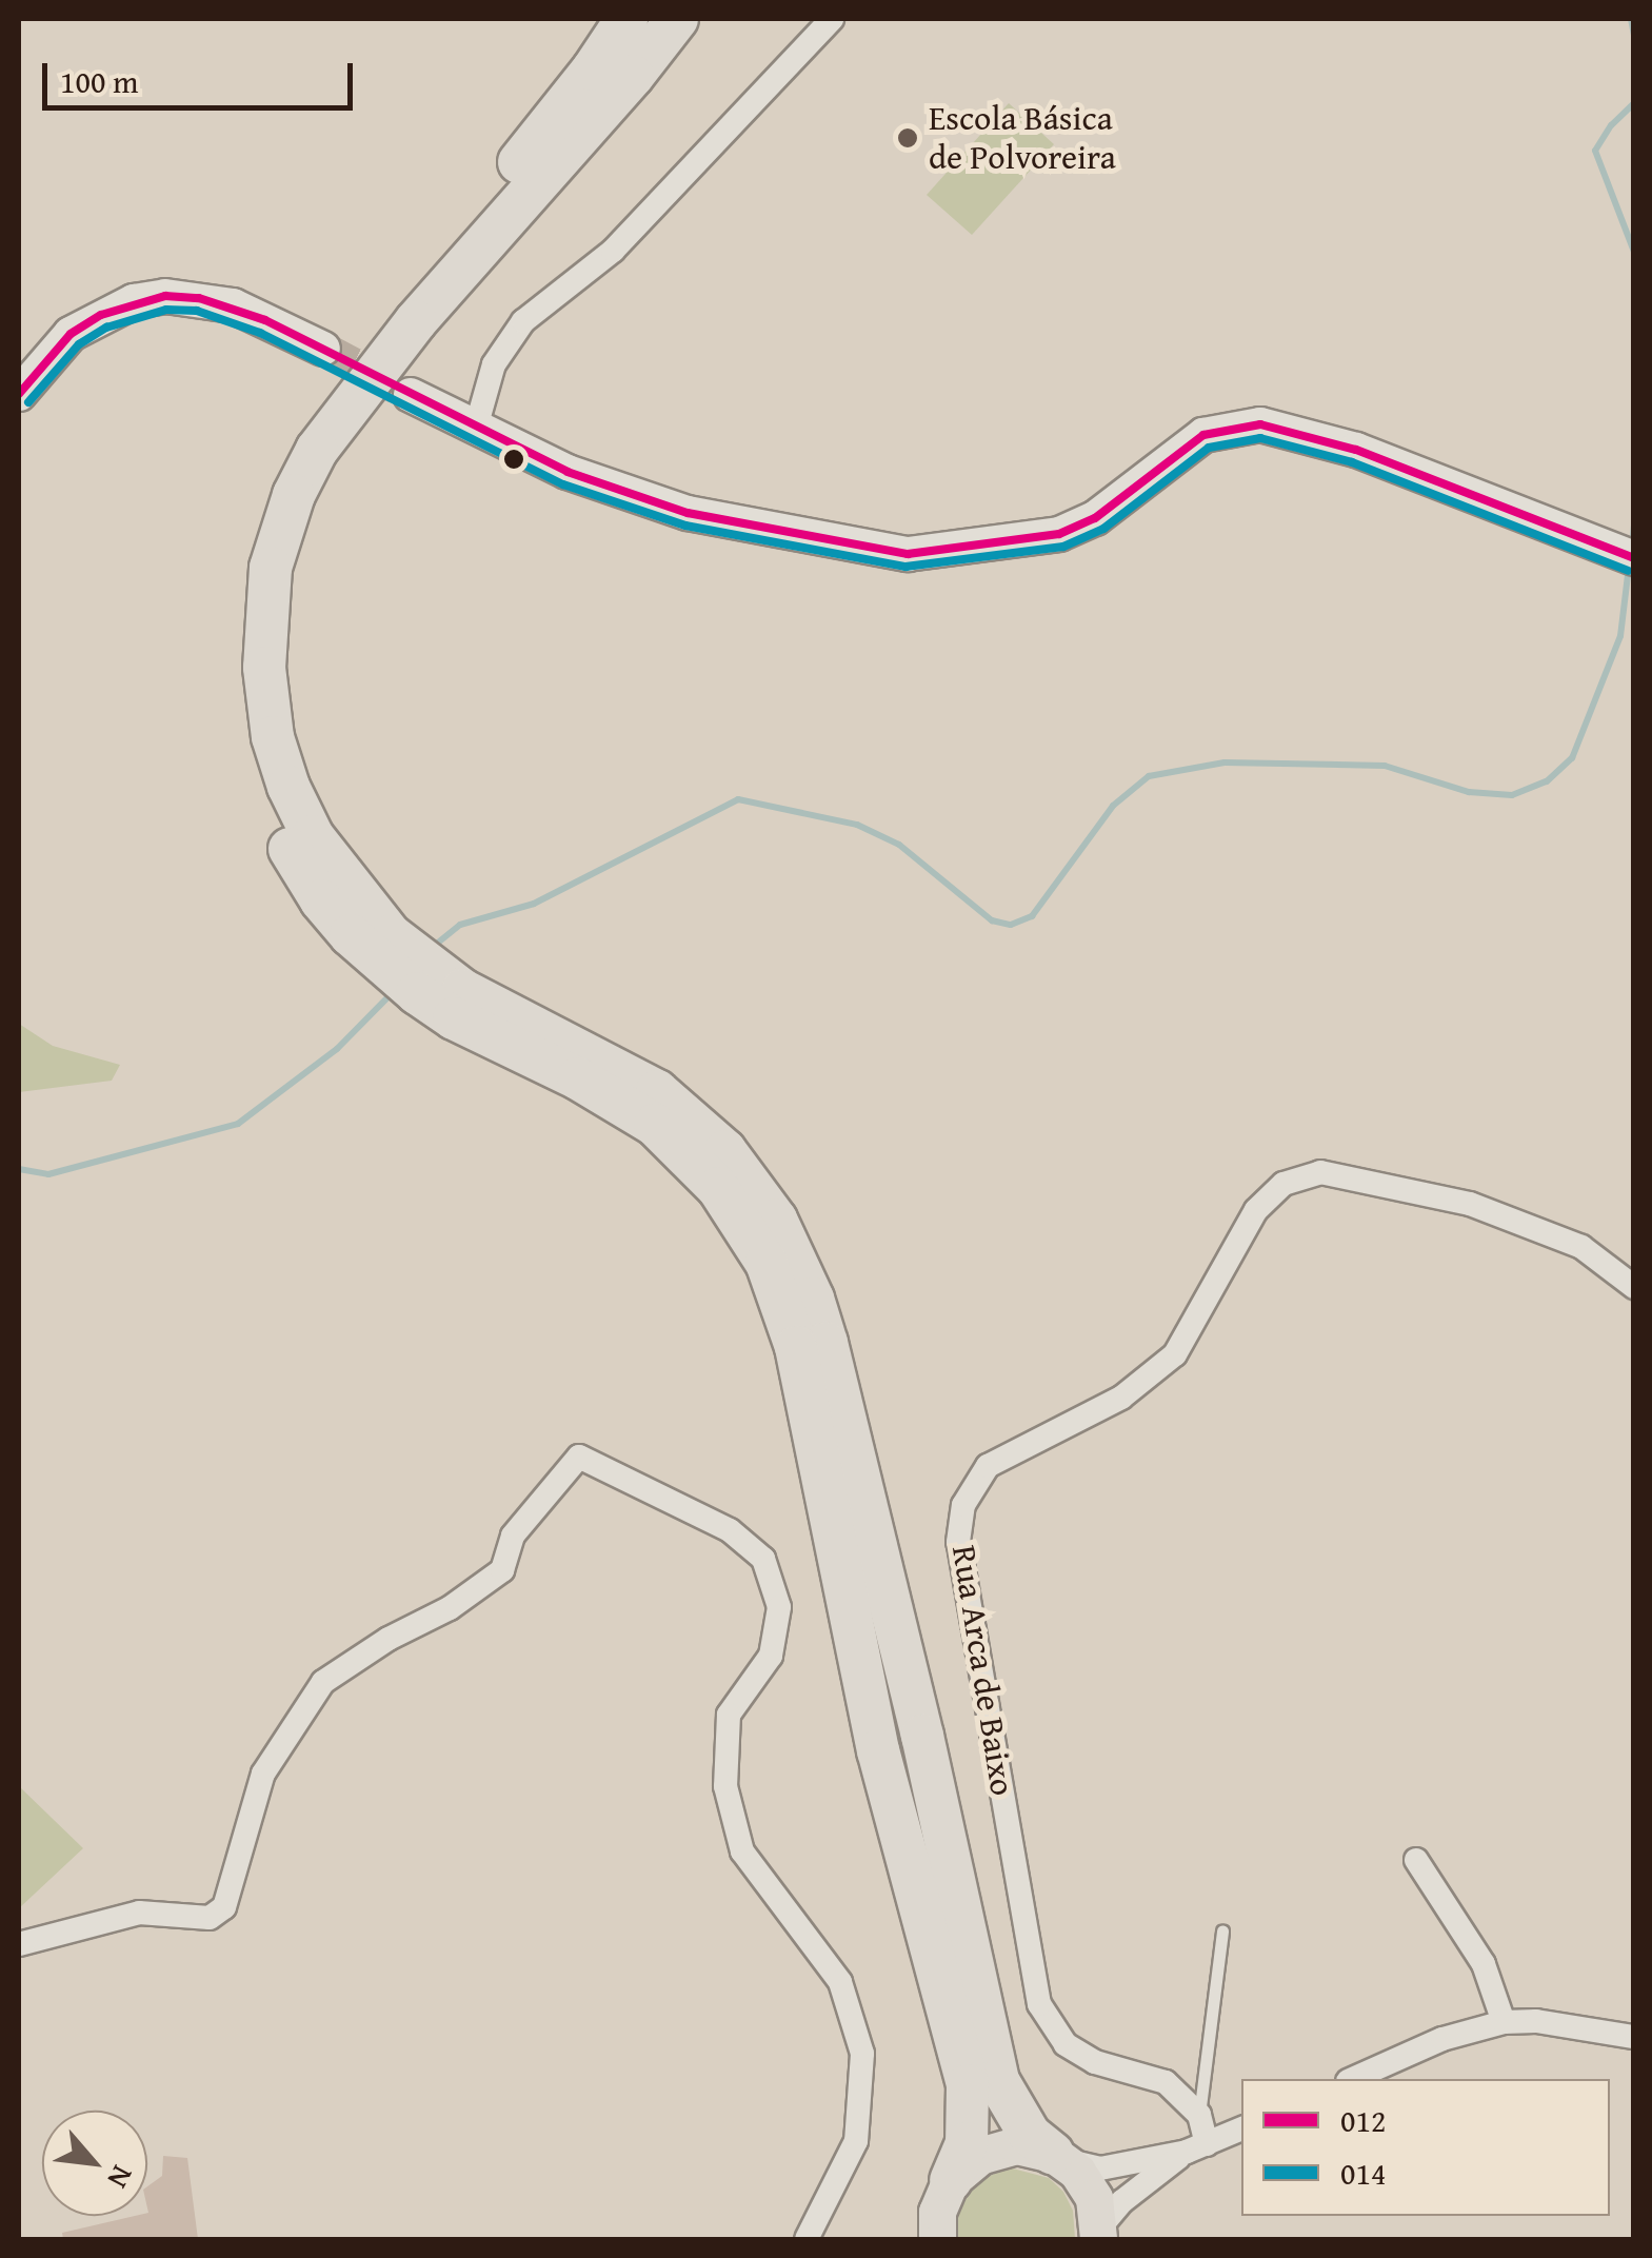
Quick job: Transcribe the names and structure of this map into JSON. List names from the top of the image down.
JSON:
{
  "streets": {
    "street": ["Rua Arca de Baixo"]
  },
  "places": ["Escola Básica de Polvoreira"],
  "lines": ["transit line 012", "transit line 014"],
  "legend": ["012", "014"],
  "scale_bar": "100 m",
  "north": "bottom right"
}
